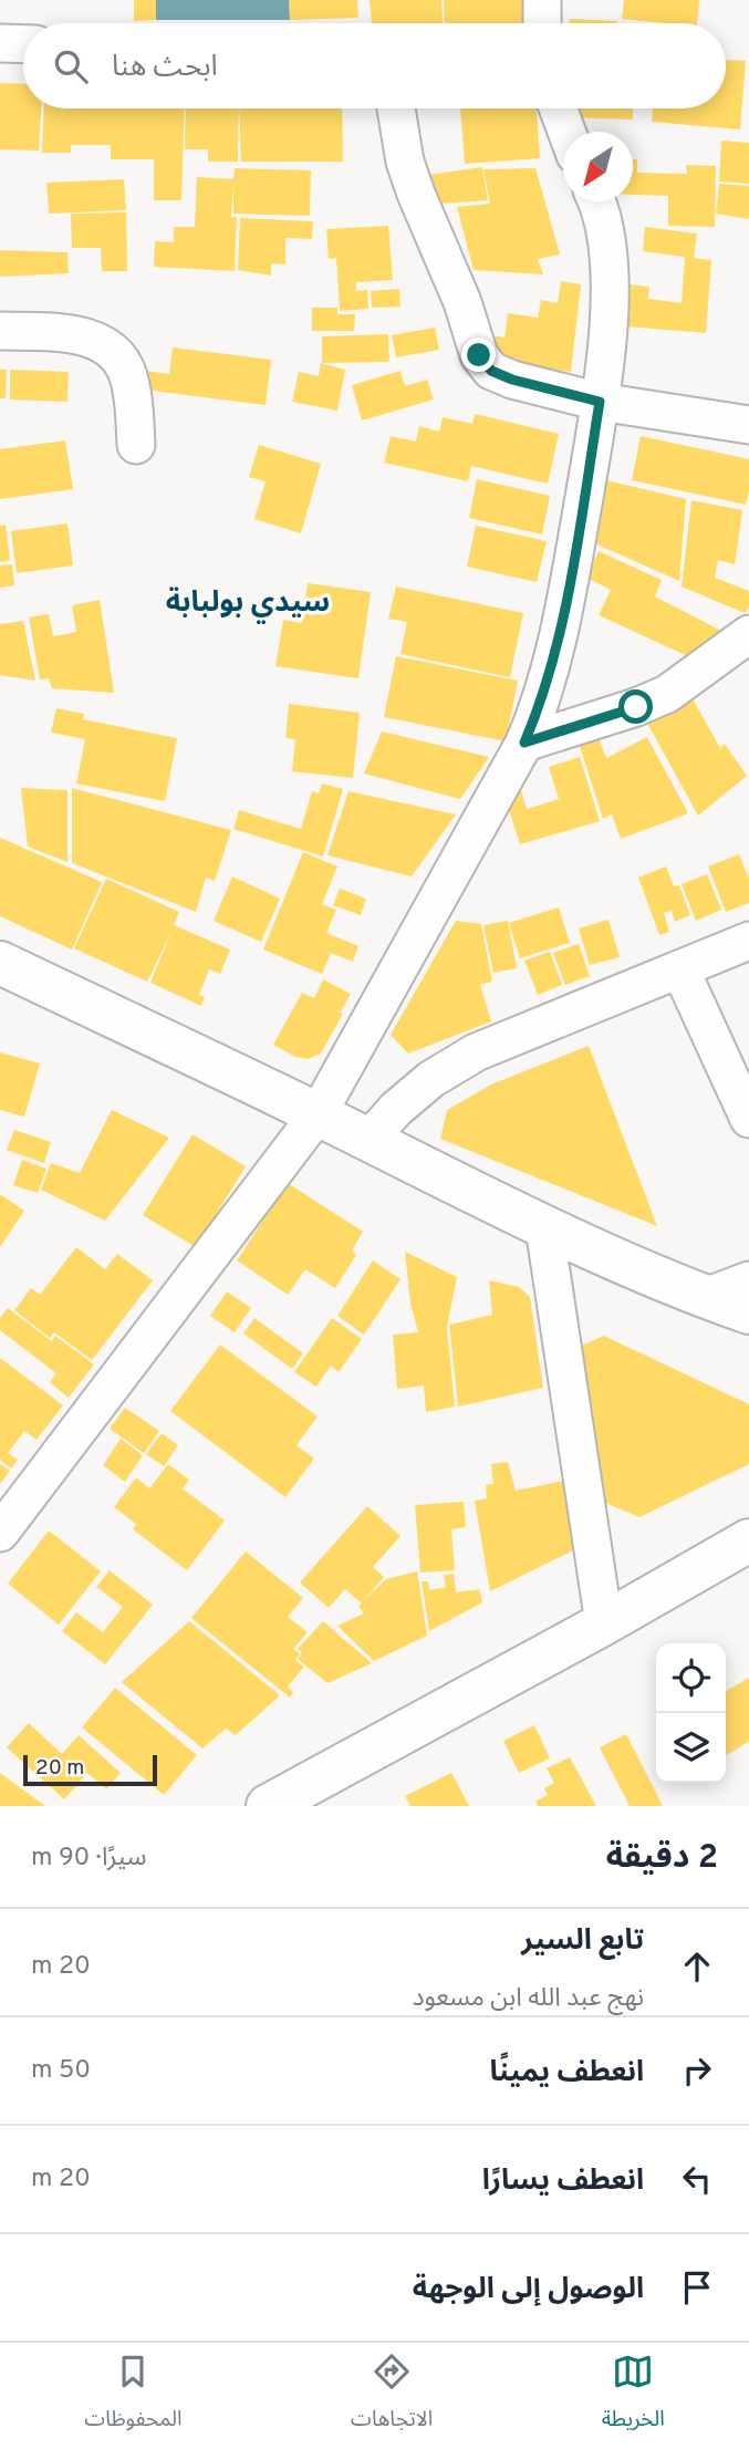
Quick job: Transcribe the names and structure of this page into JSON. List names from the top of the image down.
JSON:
{
  "districts": ["سيدي بولبابة"],
  "scale_bar": "20 m",
  "north": "bottom left",
  "page": {
    "search": "ابحث هنا",
    "scale": "20 m",
    "heading": ["2 دقيقة", "سيرًا · 90 m"],
    "list": [
      ["تابع السير", "نهج عبد الله ابن مسعود", "20 m"],
      ["انعطف يمينًا", "50 m"],
      ["انعطف يسارًا", "20 m"],
      "الوصول إلى الوجهة"
    ],
    "nav": ["الخريطة", "الاتجاهات", "المحفوظات"]
  }
}
